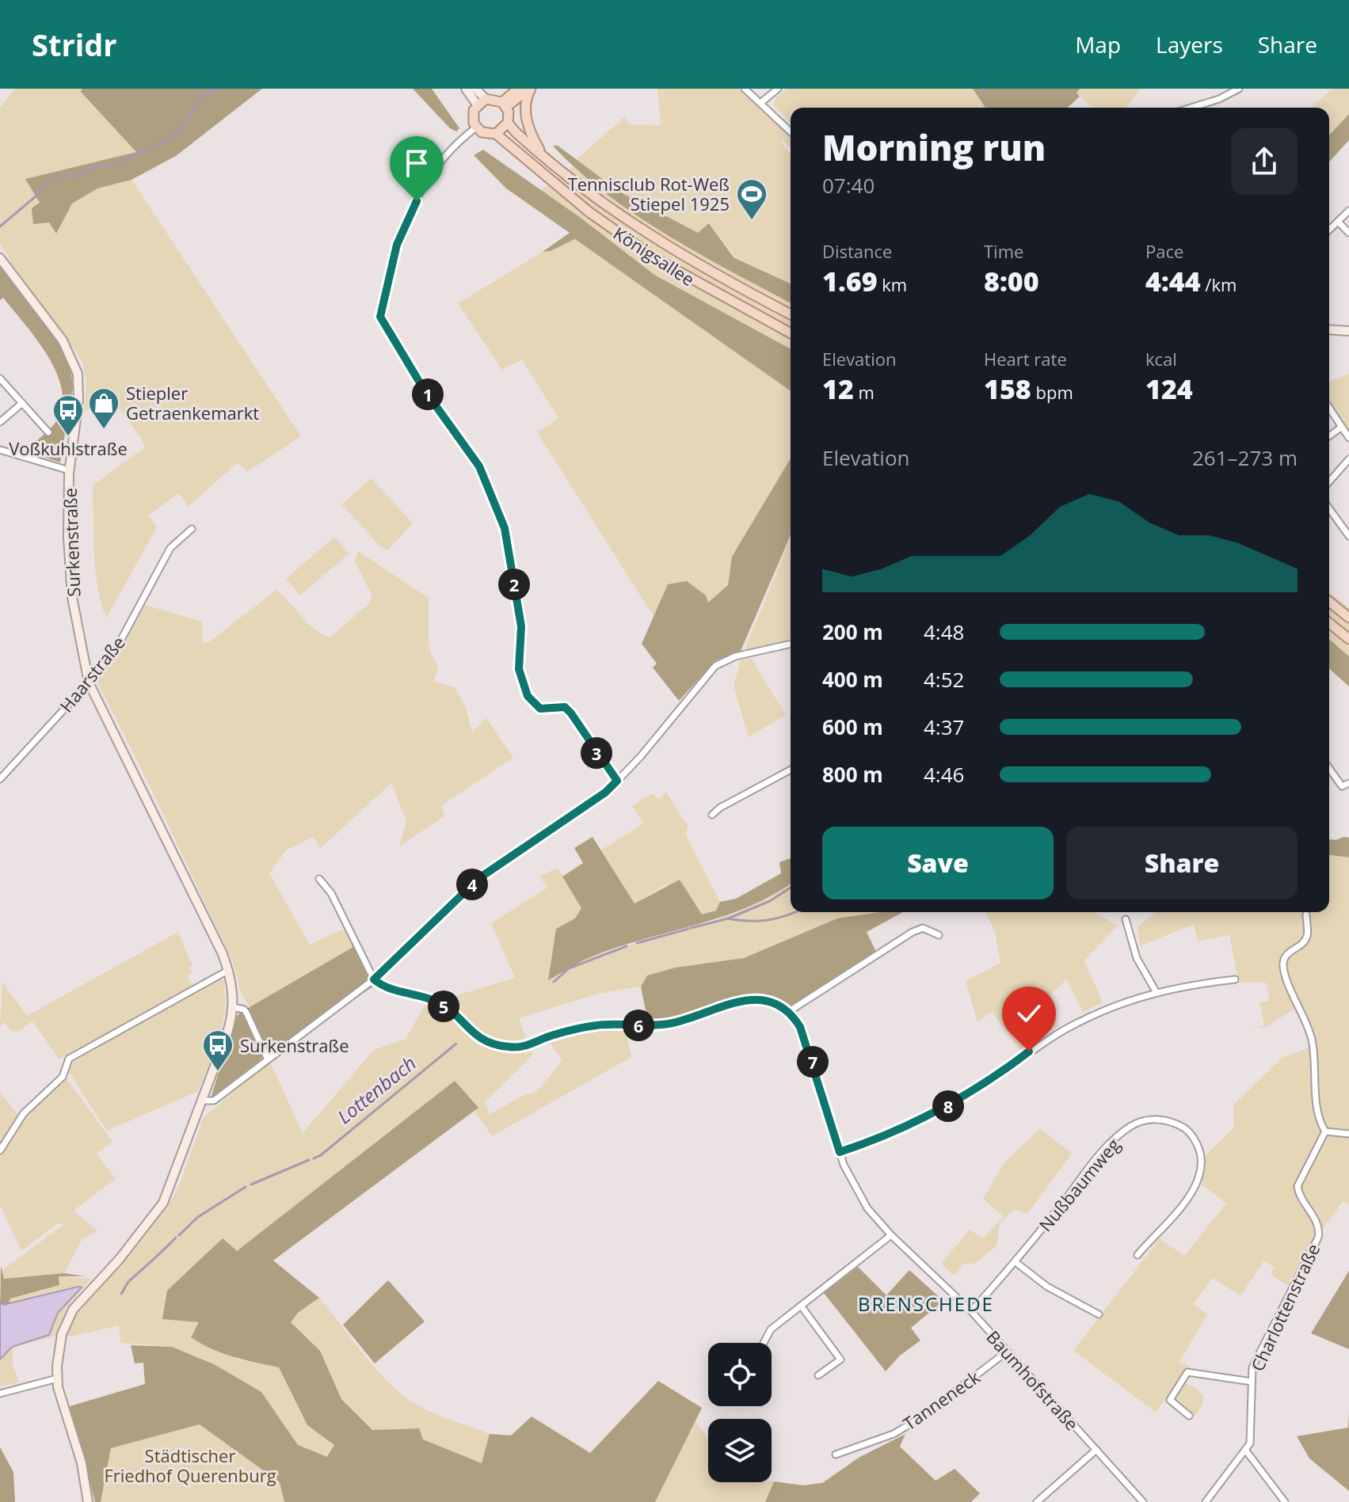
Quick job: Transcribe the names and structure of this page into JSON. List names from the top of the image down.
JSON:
{
  "streets": {
    "main road": ["Königsallee"],
    "street": [
      "Surkenstraße",
      "Haarstraße",
      "Nußbaumweg",
      "Charlottenstraße",
      "Baumhofstraße",
      "Tanneneck"
    ]
  },
  "crossings": [
    ["Surkenstraße", "Haarstraße"],
    ["Nußbaumweg", "Baumhofstraße"],
    ["Baumhofstraße", "Tanneneck"]
  ],
  "districts": ["BRENSCHEDE"],
  "water": ["Lottenbach"],
  "parks": ["Städtischer Friedhof Querenburg"],
  "places": {
    "sports": ["Tennisclub Rot-Weß Stiepel 1925"],
    "shop": ["Stiepler Getraenkemarkt"],
    "bus stop": ["Voßkuhlstraße", "Surkenstraße"]
  },
  "page": {
    "header": "Stridr",
    "nav": ["Map", "Layers", "Share"],
    "heading": ["Morning run", "07:40"],
    "stats": [
      ["Distance", "1.69 km"],
      ["Time", "8:00"],
      ["Pace", "4:44 /km"],
      ["Elevation", "12 m"],
      ["Heart rate", "158 bpm"],
      ["kcal", "124"]
    ],
    "pins": [
      "1",
      "2",
      "3",
      "4",
      "5",
      "6",
      "7",
      "8"
    ],
    "chart": ["Elevation", "261–273 m"],
    "list": [
      {
        "name": "200 m",
        "note": "4:48"
      },
      {
        "name": "400 m",
        "note": "4:52"
      },
      {
        "name": "600 m",
        "note": "4:37"
      },
      {
        "name": "800 m",
        "note": "4:46"
      }
    ],
    "buttons": ["Save", "Share"]
  }
}
